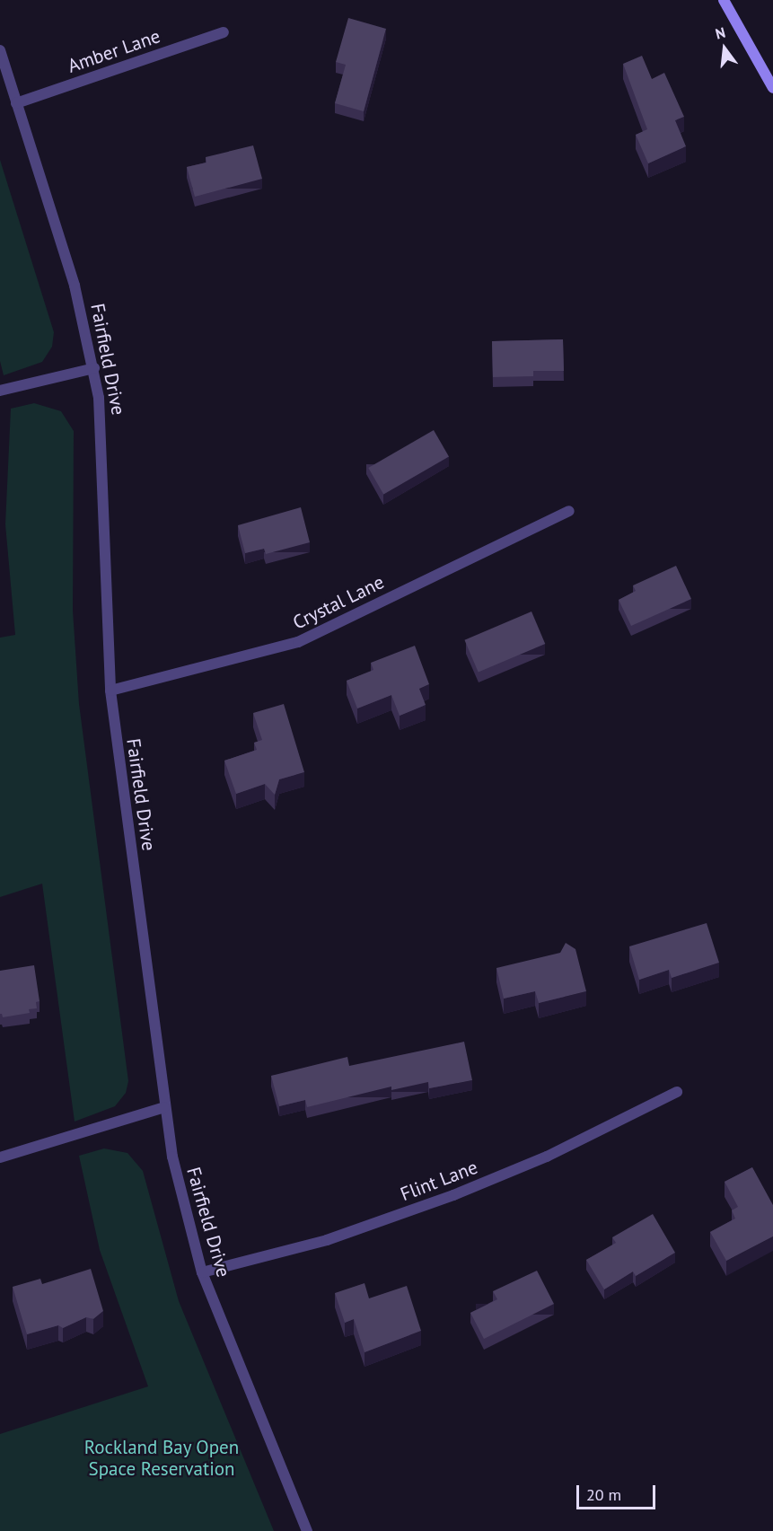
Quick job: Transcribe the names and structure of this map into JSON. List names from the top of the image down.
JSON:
{
  "streets": {
    "street": [
      "Amber Lane",
      "Fairfield Drive",
      "Crystal Lane",
      "Flint Lane"
    ]
  },
  "crossings": [
    ["Amber Lane", "Fairfield Drive"],
    ["Fairfield Drive", "Crystal Lane"],
    ["Fairfield Drive", "Flint Lane"]
  ],
  "parks": ["Rockland Bay Open Space Reservation"],
  "scale_bar": "20 m",
  "north": "top"
}
